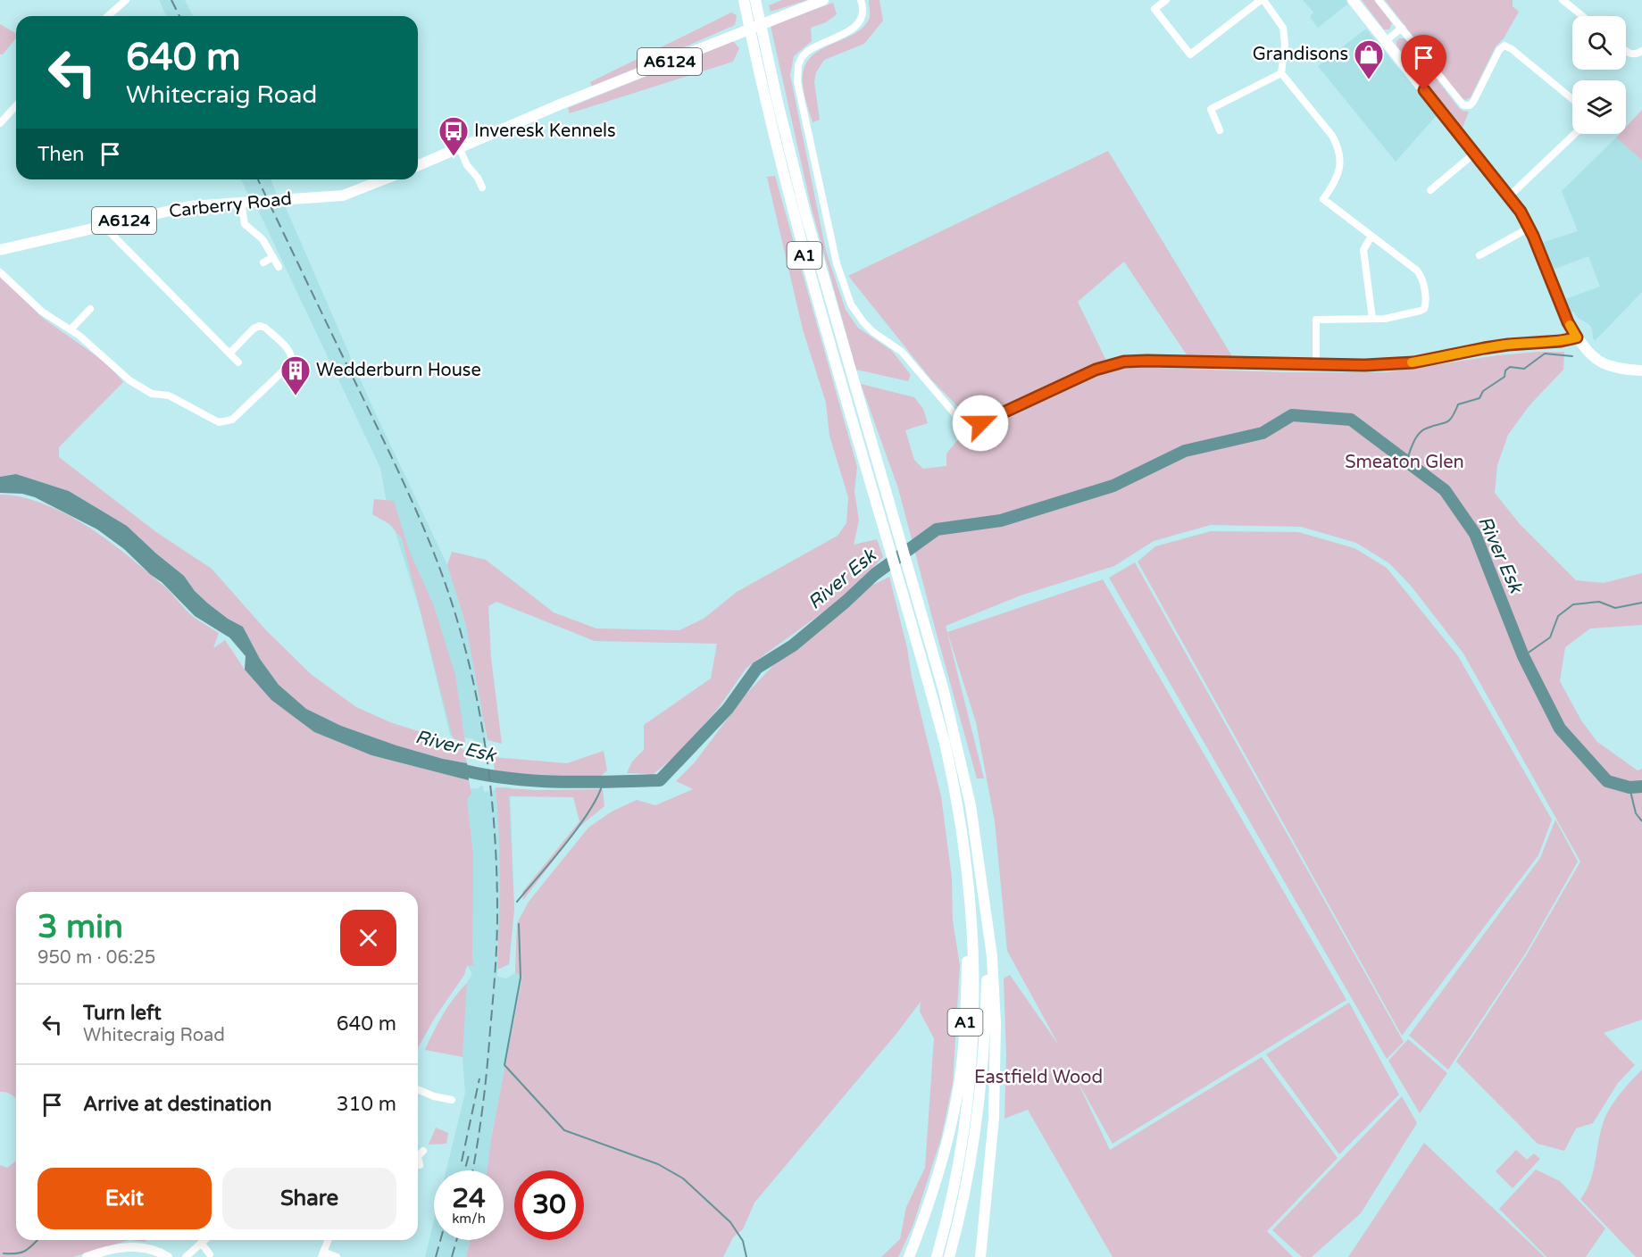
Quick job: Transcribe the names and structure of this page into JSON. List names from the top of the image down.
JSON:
{
  "streets": {
    "main road": ["A6124", "Carberry Road", "A1"]
  },
  "water": ["River Esk"],
  "parks": ["Smeaton Glen", "Eastfield Wood"],
  "places": {
    "shop": ["Grandisons"],
    "bus stop": ["Inveresk Kennels"],
    "building": ["Wedderburn House"]
  },
  "page": {
    "turn": ["640 m", "Whitecraig Road"],
    "then": "Then",
    "heading": ["3 min", "950 m · 06:25"],
    "list": [
      {
        "name": "Turn left",
        "note": "Whitecraig Road",
        "value": "640 m"
      },
      {
        "name": "Arrive at destination",
        "value": "310 m"
      }
    ],
    "buttons": ["Exit", "Share"],
    "speed": "24 km/h",
    "limit": "30"
  }
}
